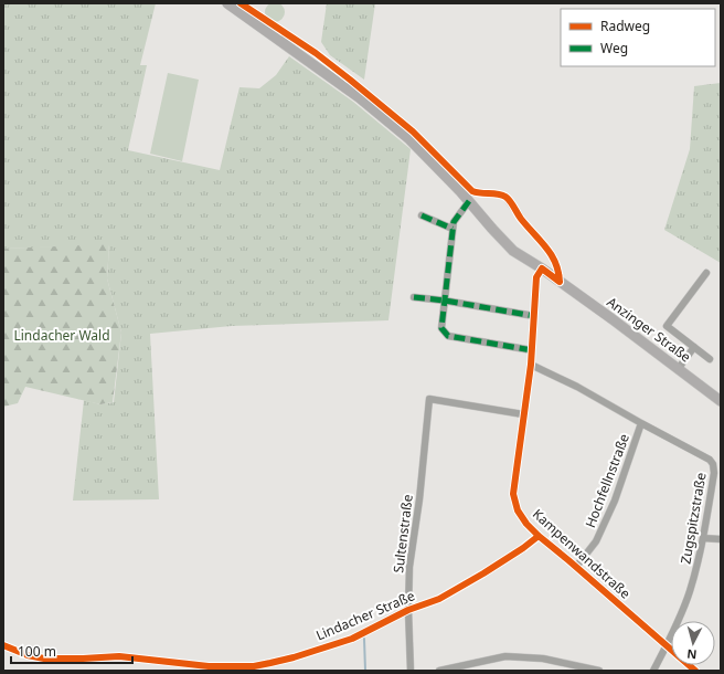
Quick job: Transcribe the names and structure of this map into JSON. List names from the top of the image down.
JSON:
{
  "streets": {
    "street": [
      "Anzinger Straße",
      "Hochfellnstraße",
      "Zugspitzstraße",
      "Sultenstraße",
      "Kampenwandstraße",
      "Lindacher Straße"
    ]
  },
  "crossings": [
    ["Anzinger Straße", "Kampenwandstraße"],
    ["Hochfellnstraße", "Zugspitzstraße"],
    ["Hochfellnstraße", "Kampenwandstraße"],
    ["Zugspitzstraße", "Kampenwandstraße"],
    ["Sultenstraße", "Kampenwandstraße"],
    ["Sultenstraße", "Lindacher Straße"],
    ["Kampenwandstraße", "Lindacher Straße"]
  ],
  "parks": ["Lindacher Wald"],
  "legend": ["Radweg", "Weg"],
  "scale_bar": "100 m",
  "north": "bottom"
}
